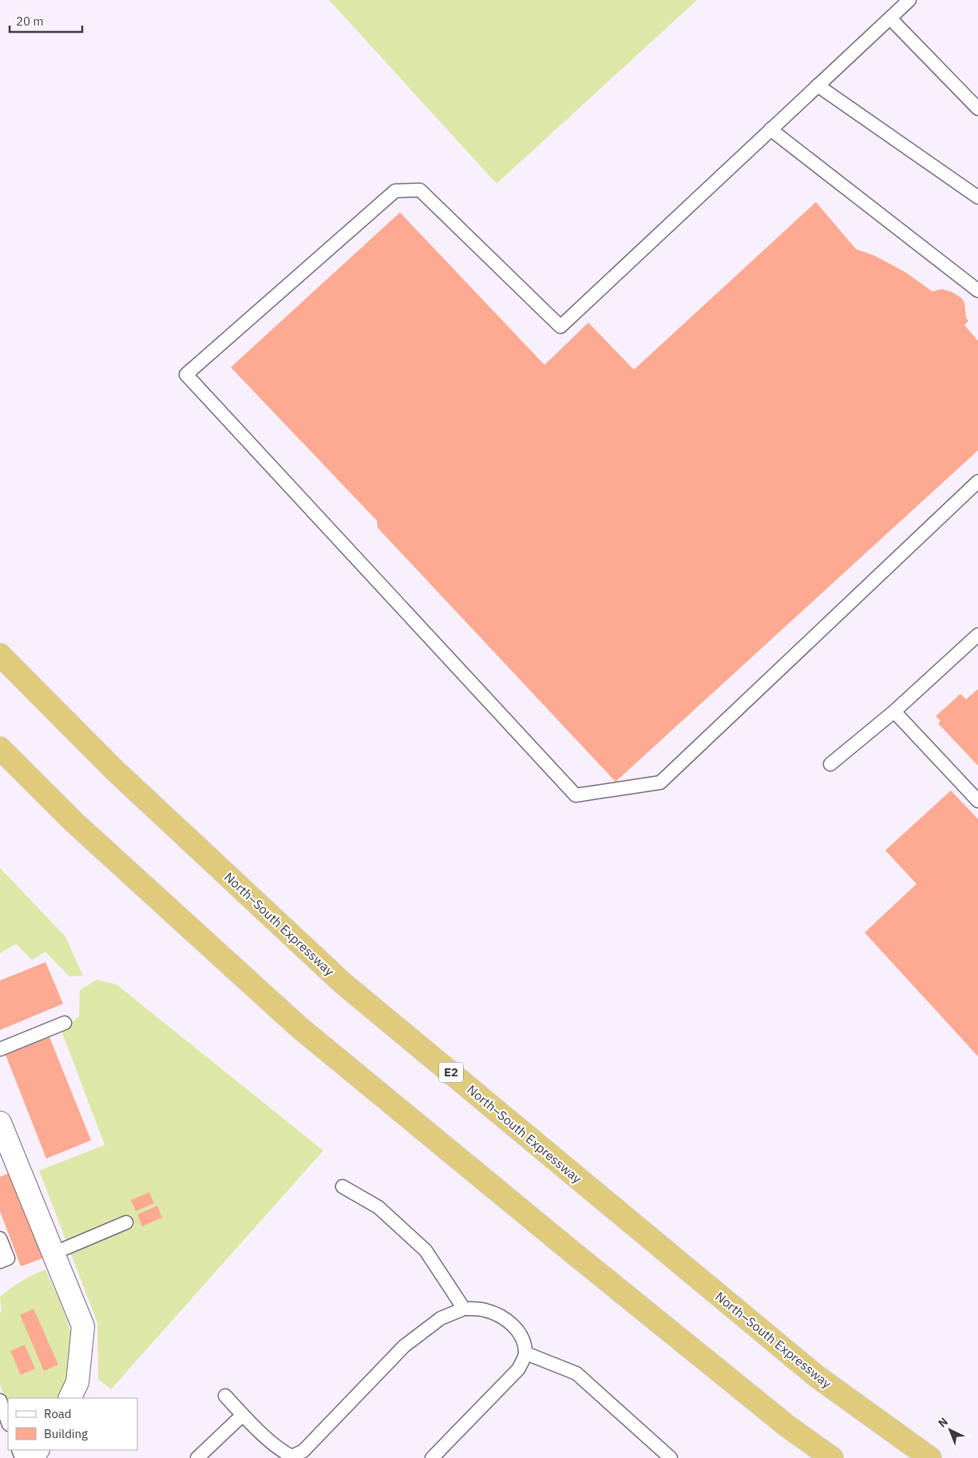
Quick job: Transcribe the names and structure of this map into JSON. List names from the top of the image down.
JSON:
{
  "streets": {
    "highway": ["North–South Expressway", "E2"]
  },
  "legend": ["Road", "Building"],
  "scale_bar": "20 m",
  "north": "top left"
}
